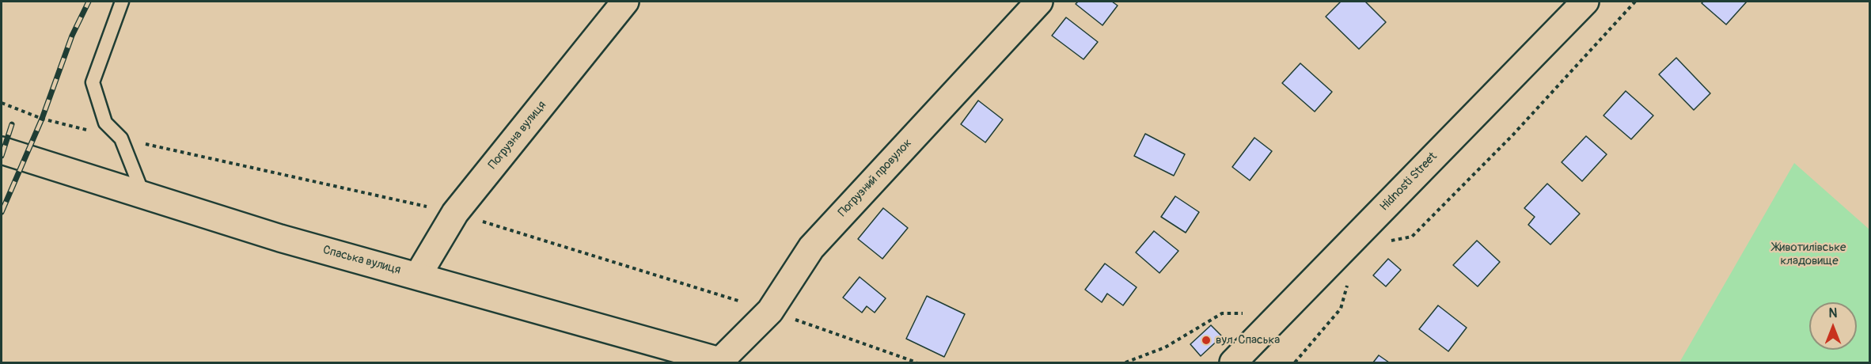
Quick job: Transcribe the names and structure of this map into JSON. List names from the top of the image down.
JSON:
{
  "streets": {
    "street": [
      "Погрузна вулиця",
      "Погрузний провулок",
      "Hidnosti Street",
      "Спаська вулиця"
    ]
  },
  "crossings": [
    ["Погрузна вулиця", "Спаська вулиця"],
    ["Погрузний провулок", "Спаська вулиця"]
  ],
  "parks": ["Животилівське кладовище"],
  "places": ["вул. Спаська"],
  "north": "top"
}
